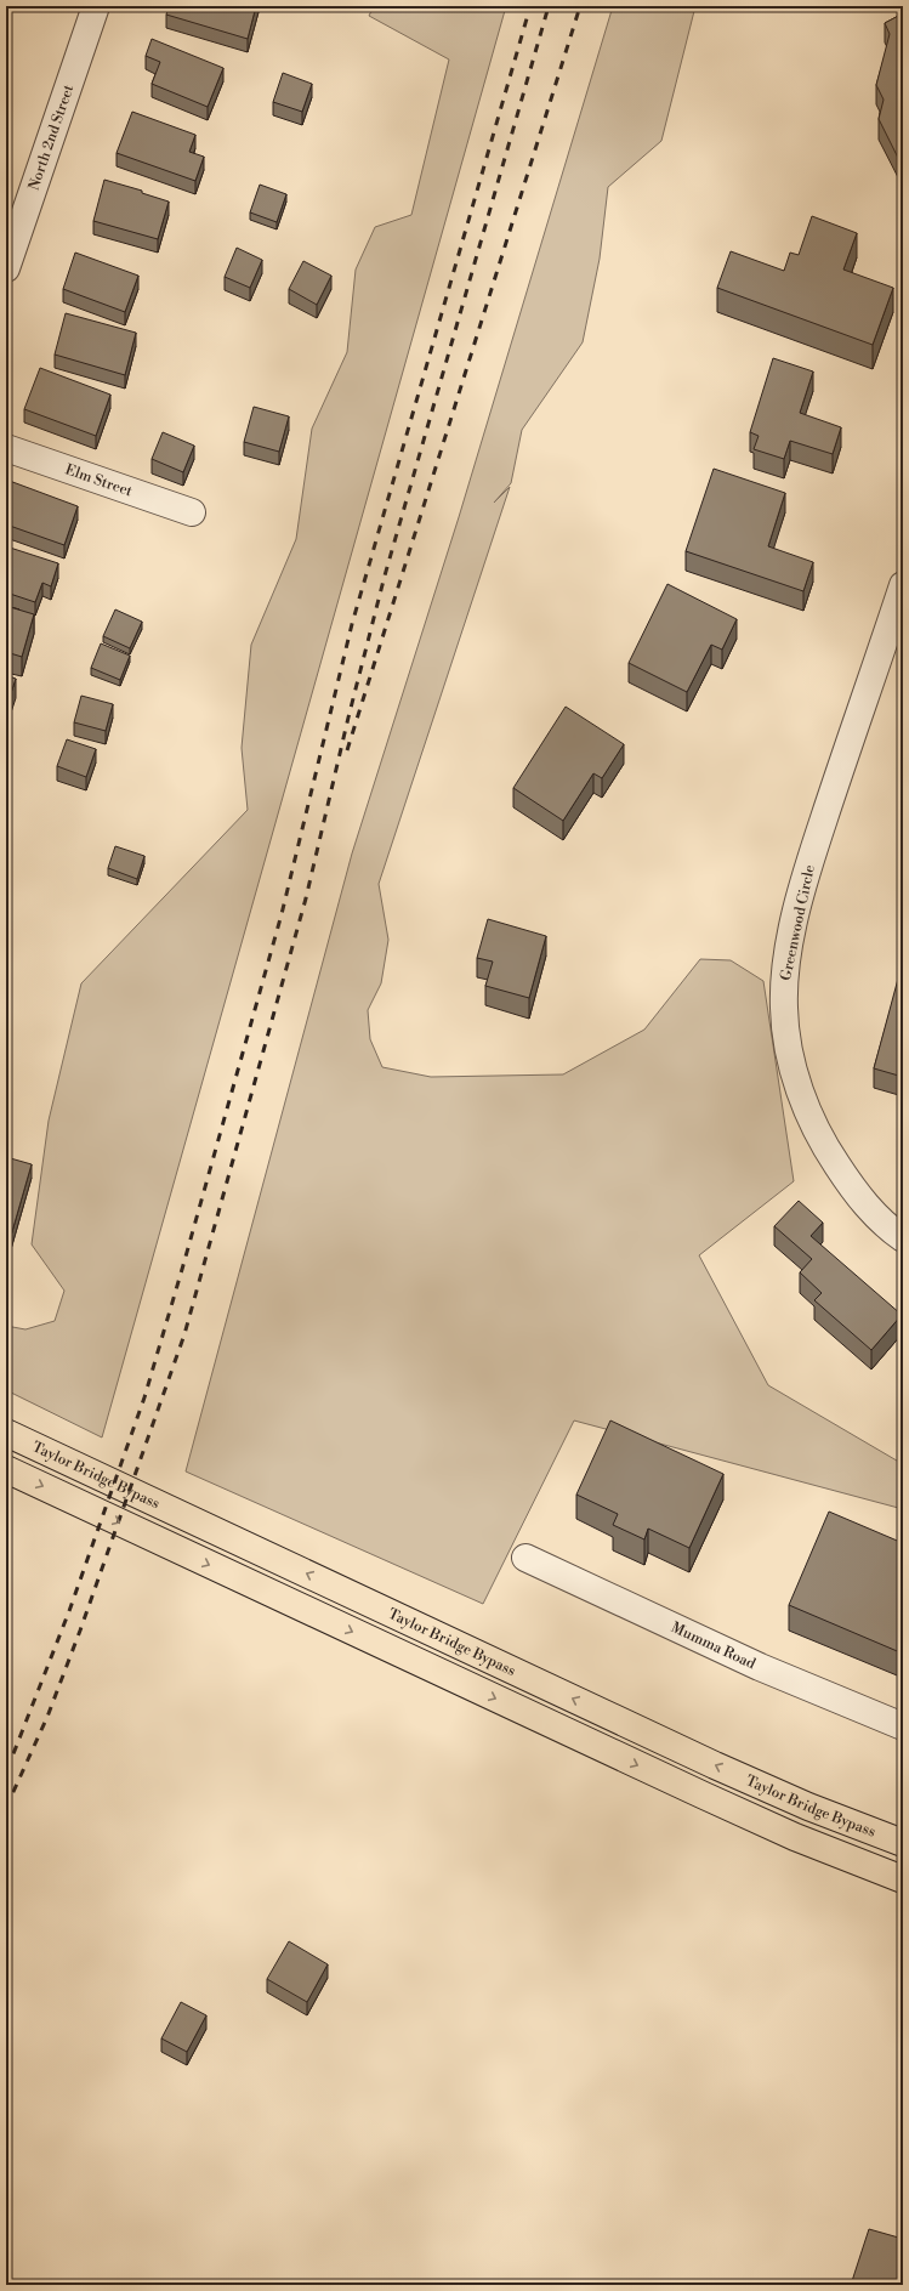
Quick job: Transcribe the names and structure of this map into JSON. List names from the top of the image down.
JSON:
{
  "streets": {
    "main road": ["Taylor Bridge Bypass"],
    "street": [
      "North 2nd Street",
      "Elm Street",
      "Greenwood Circle",
      "Mumma Road"
    ]
  }
}
